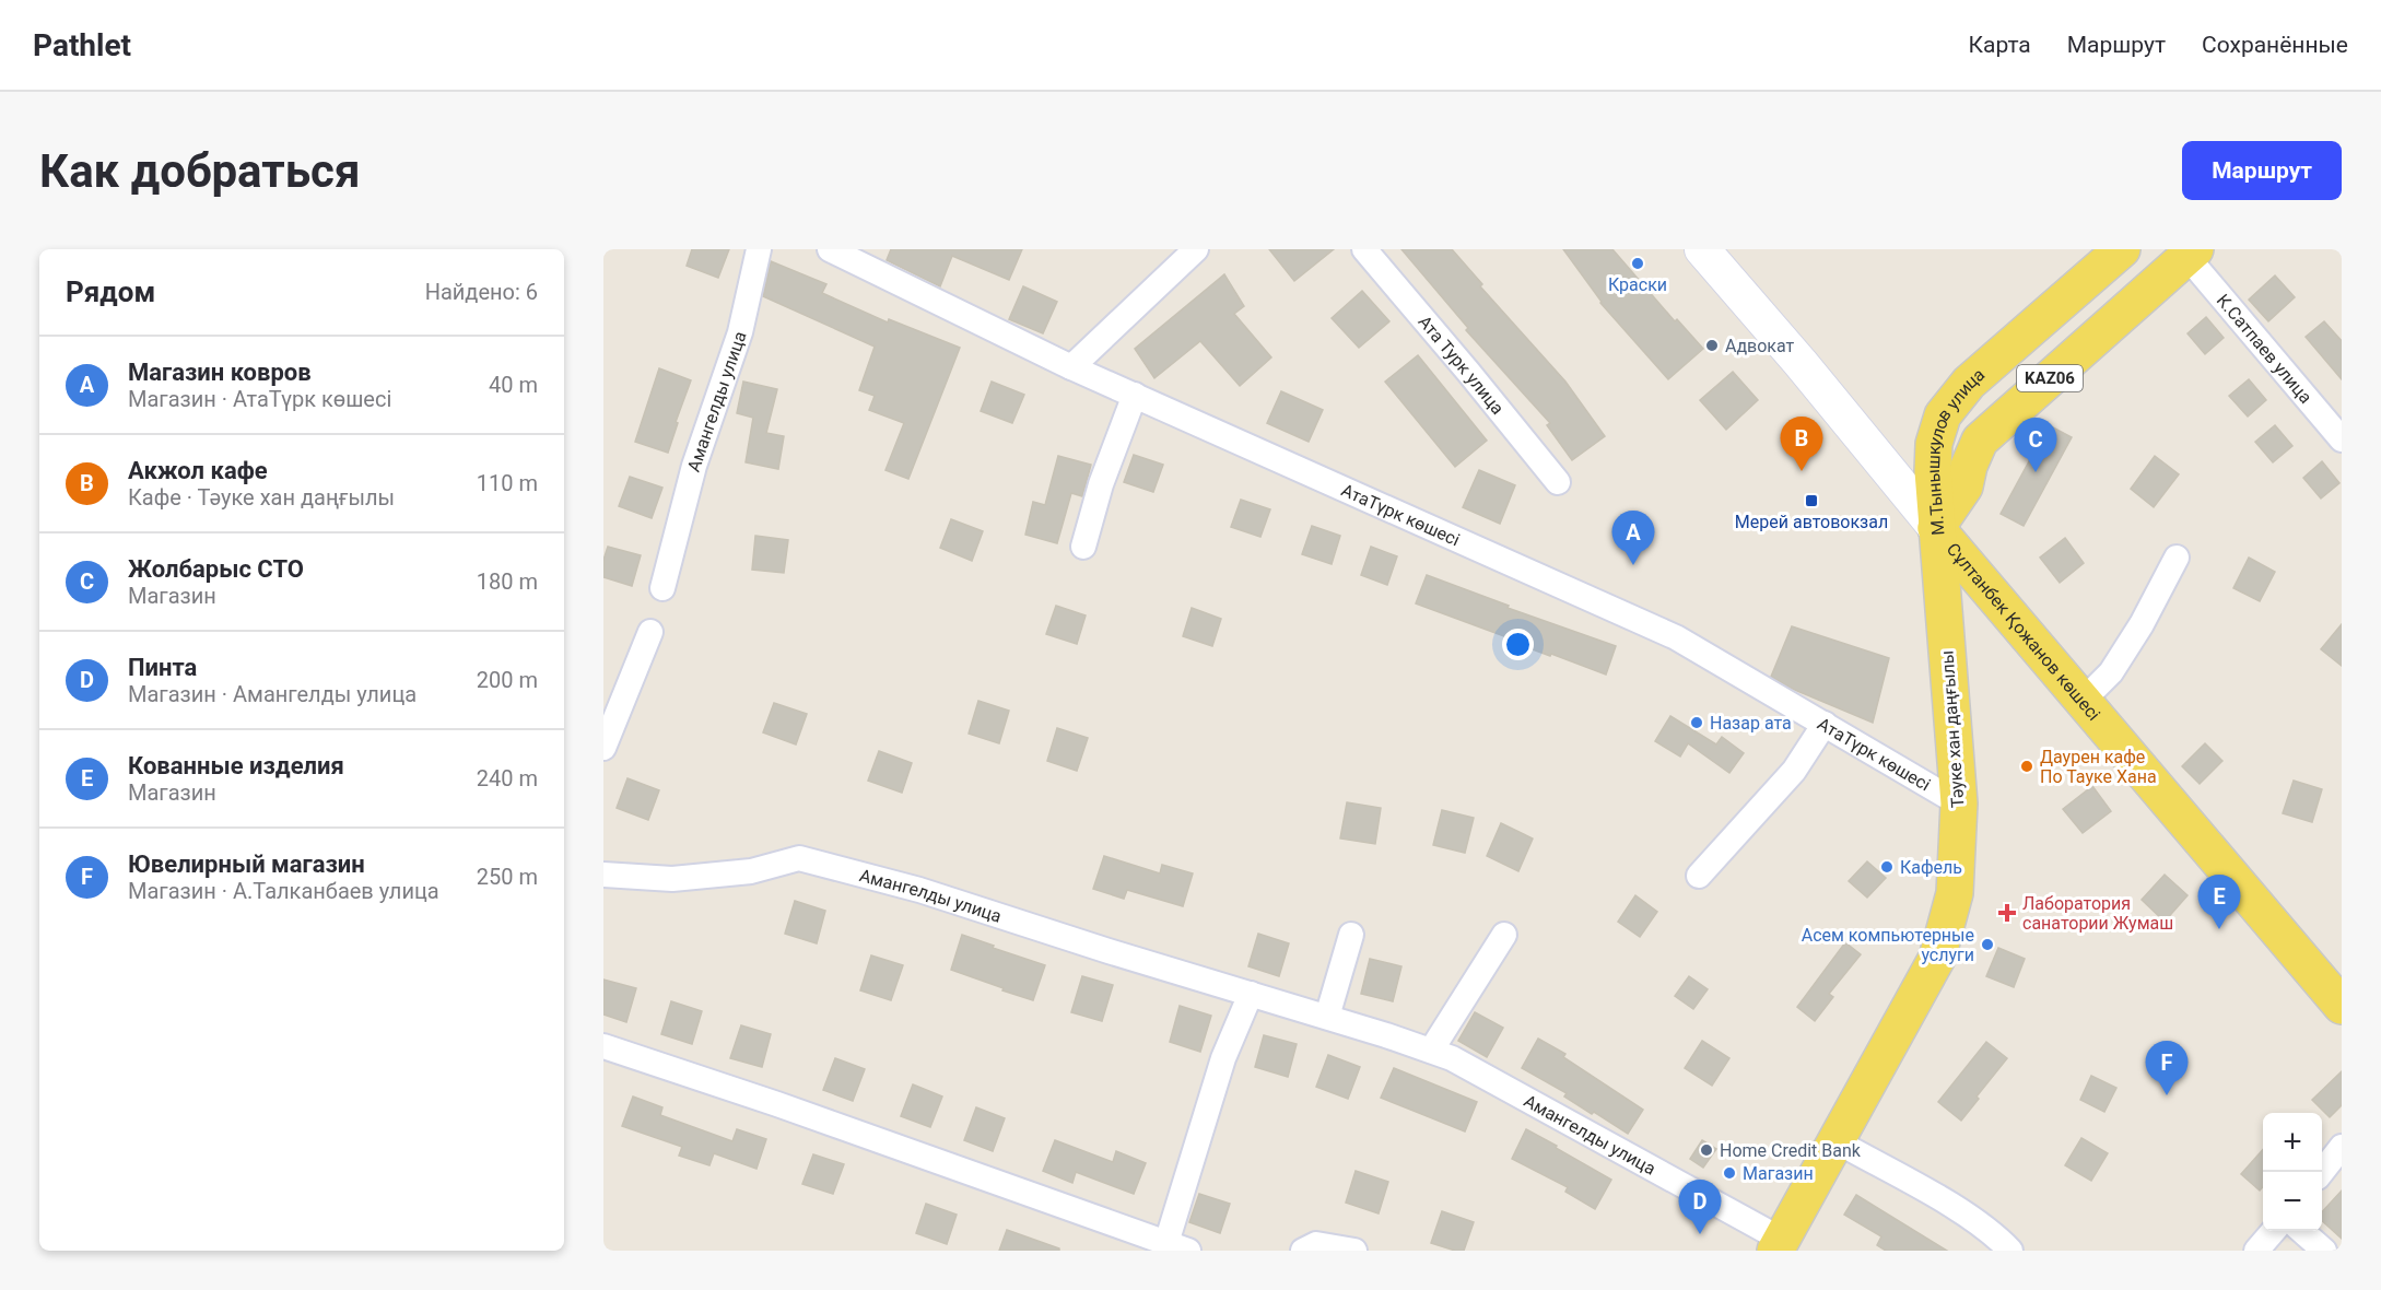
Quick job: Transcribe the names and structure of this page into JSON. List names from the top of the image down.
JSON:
{
  "streets": {
    "main road": [
      "KАZ06",
      "М.Тынышкулов улица",
      "Сұлтанбек Қожанов көшесі",
      "Тәуке хан даңғылы"
    ],
    "street": [
      "К.Сатпаев улица",
      "Ата Турк улица",
      "Амангелды улица",
      "АтаТүрк көшесі"
    ]
  },
  "crossings": [
    ["К.Сатпаев улица", "М.Тынышкулов улица"],
    ["Амангелды улица", "Тәуке хан даңғылы"],
    ["М.Тынышкулов улица", "Сұлтанбек Қожанов көшесі"],
    ["М.Тынышкулов улица", "Тәуке хан даңғылы"],
    ["АтаТүрк көшесі", "Тәуке хан даңғылы"],
    ["Сұлтанбек Қожанов көшесі", "Тәуке хан даңғылы"]
  ],
  "places": {
    "other": [
      "Краски",
      "Адвокат",
      "Назар ата",
      "Даурен кафе По Тауке Хана",
      "Кафель",
      "Асем компьютерные услуги",
      "Home Credit Bank",
      "Магазин"
    ],
    "transit": ["Мерей автовокзал"],
    "health": ["Лаборатория санатории Жумаш"]
  },
  "page": {
    "header": "Pathlet",
    "nav": ["Карта", "Маршрут", "Сохранённые"],
    "buttons": "Маршрут",
    "title": "Как добраться",
    "heading": ["Рядом", "Найдено: 6"],
    "list": [
      {
        "mark": "A",
        "name": "Магазин ковров",
        "note": "Магазин · АтаТүрк көшесі",
        "value": "40 m"
      },
      {
        "mark": "B",
        "name": "Акжол кафе",
        "note": "Кафе · Тәуке хан даңғылы",
        "value": "110 m"
      },
      {
        "mark": "C",
        "name": "Жолбарыс СТО",
        "note": "Магазин",
        "value": "180 m"
      },
      {
        "mark": "D",
        "name": "Пинта",
        "note": "Магазин · Амангелды улица",
        "value": "200 m"
      },
      {
        "mark": "E",
        "name": "Кованные изделия",
        "note": "Магазин",
        "value": "240 m"
      },
      {
        "mark": "F",
        "name": "Ювелирный магазин",
        "note": "Магазин · А.Талканбаев улица",
        "value": "250 m"
      }
    ],
    "pins": [
      "B",
      "C",
      "A",
      "E",
      "F",
      "D"
    ],
    "map_buttons": ["+", "−"]
  }
}
